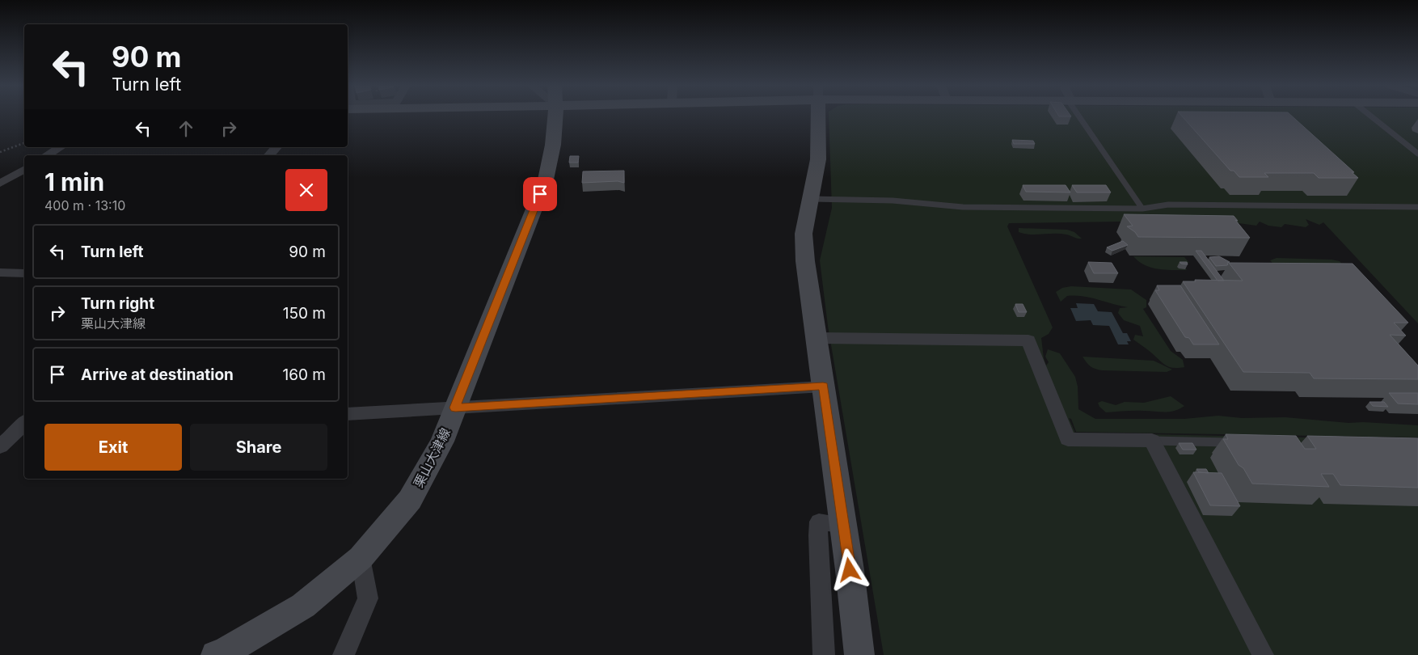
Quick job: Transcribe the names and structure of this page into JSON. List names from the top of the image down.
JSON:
{
  "streets": {
    "street": ["栗山大津線"]
  },
  "page": {
    "turn": ["90 m", "Turn left"],
    "heading": ["1 min", "400 m · 13:10"],
    "list": [
      {
        "name": "Turn left",
        "value": "90 m"
      },
      {
        "name": "Turn right",
        "note": "栗山大津線",
        "value": "150 m"
      },
      {
        "name": "Arrive at destination",
        "value": "160 m"
      }
    ],
    "buttons": ["Exit", "Share"]
  }
}
